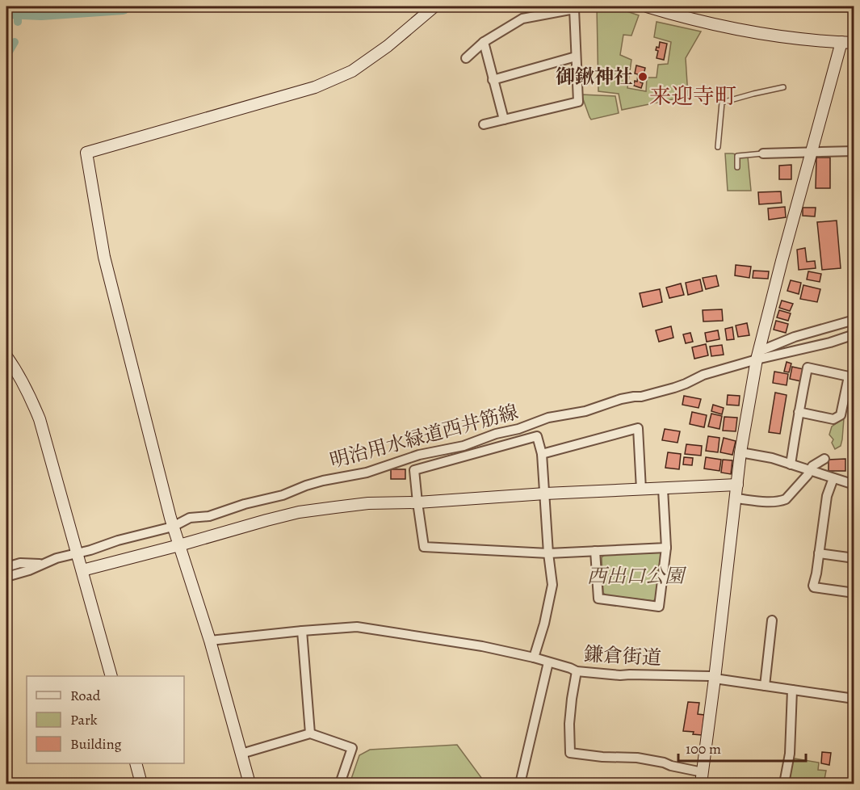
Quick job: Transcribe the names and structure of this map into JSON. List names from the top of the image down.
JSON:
{
  "streets": {
    "street": ["明治用水緑道西井筋線", "鎌倉街道"]
  },
  "districts": ["来迎寺町"],
  "parks": ["西出口公園"],
  "places": ["御鍬神社"],
  "legend": ["Road", "Park", "Building"],
  "scale_bar": "100 m"
}
